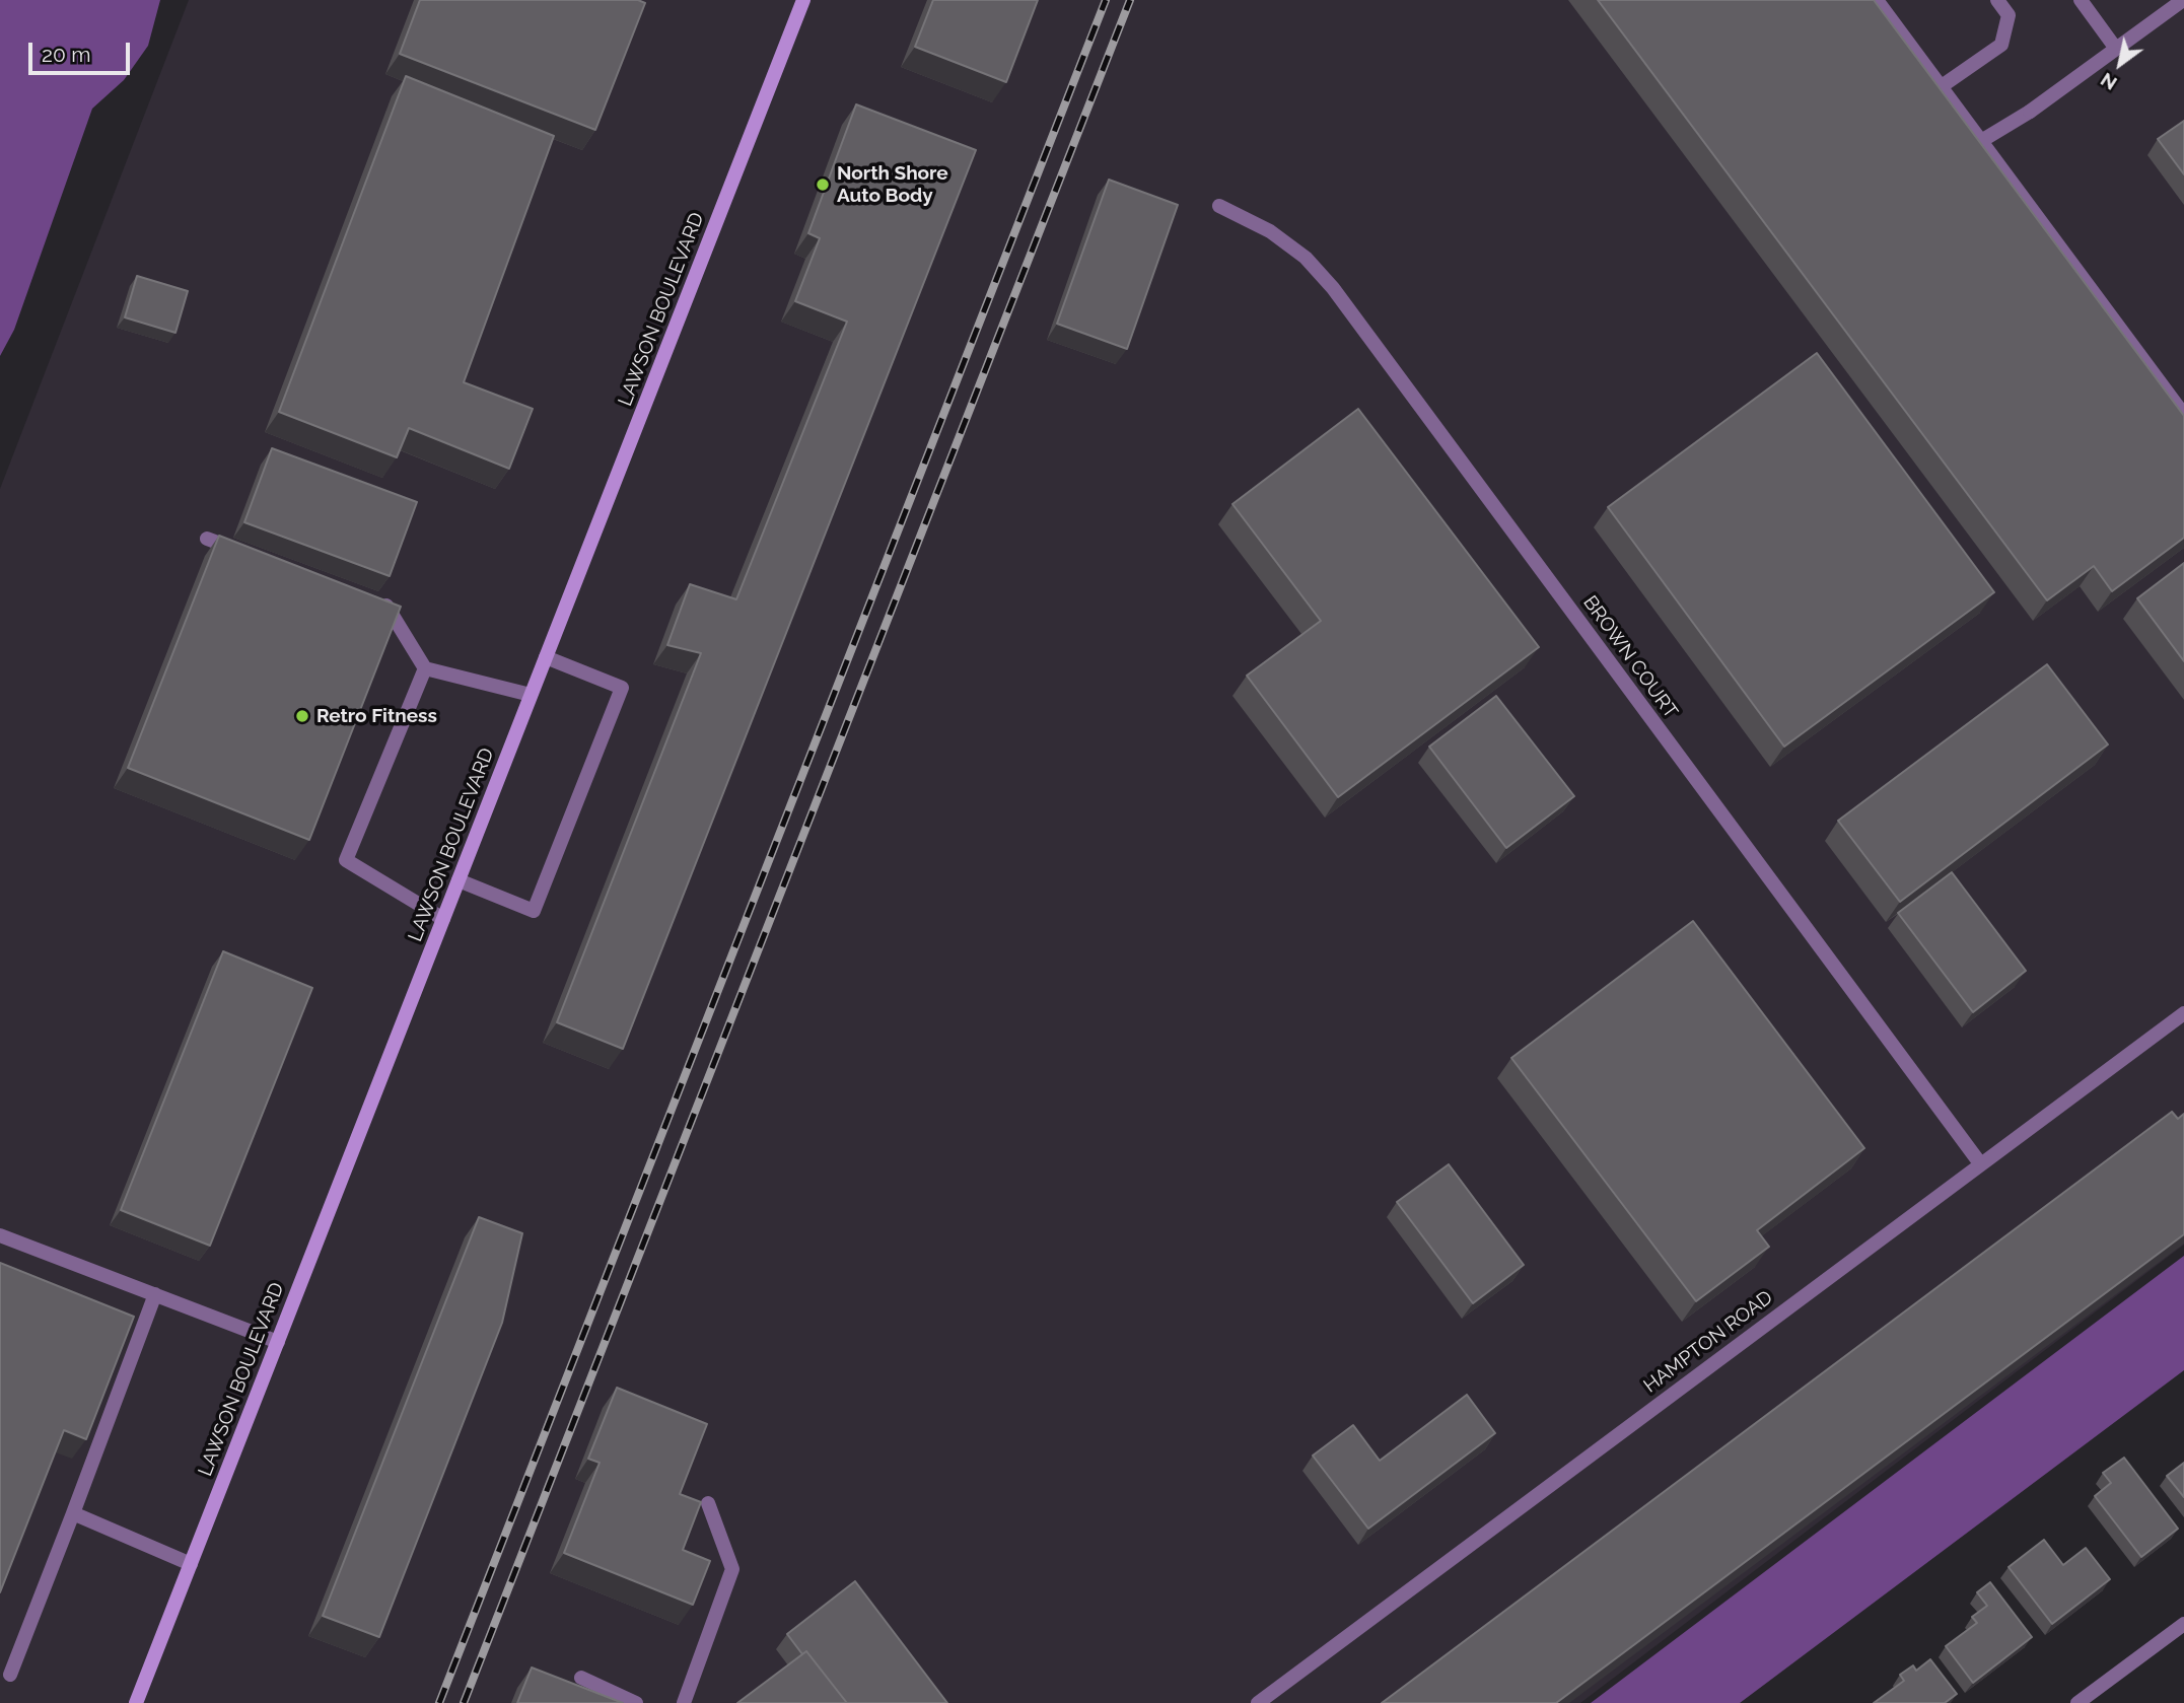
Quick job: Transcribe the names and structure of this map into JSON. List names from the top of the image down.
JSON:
{
  "streets": {
    "main road": ["LAWSON BOULEVARD"],
    "street": ["BROWN COURT", "HAMPTON ROAD"]
  },
  "crossings": [
    ["BROWN COURT", "HAMPTON ROAD"]
  ],
  "places": ["North Shore Auto Body", "Retro Fitness"],
  "scale_bar": "20 m",
  "north": "bottom left"
}
